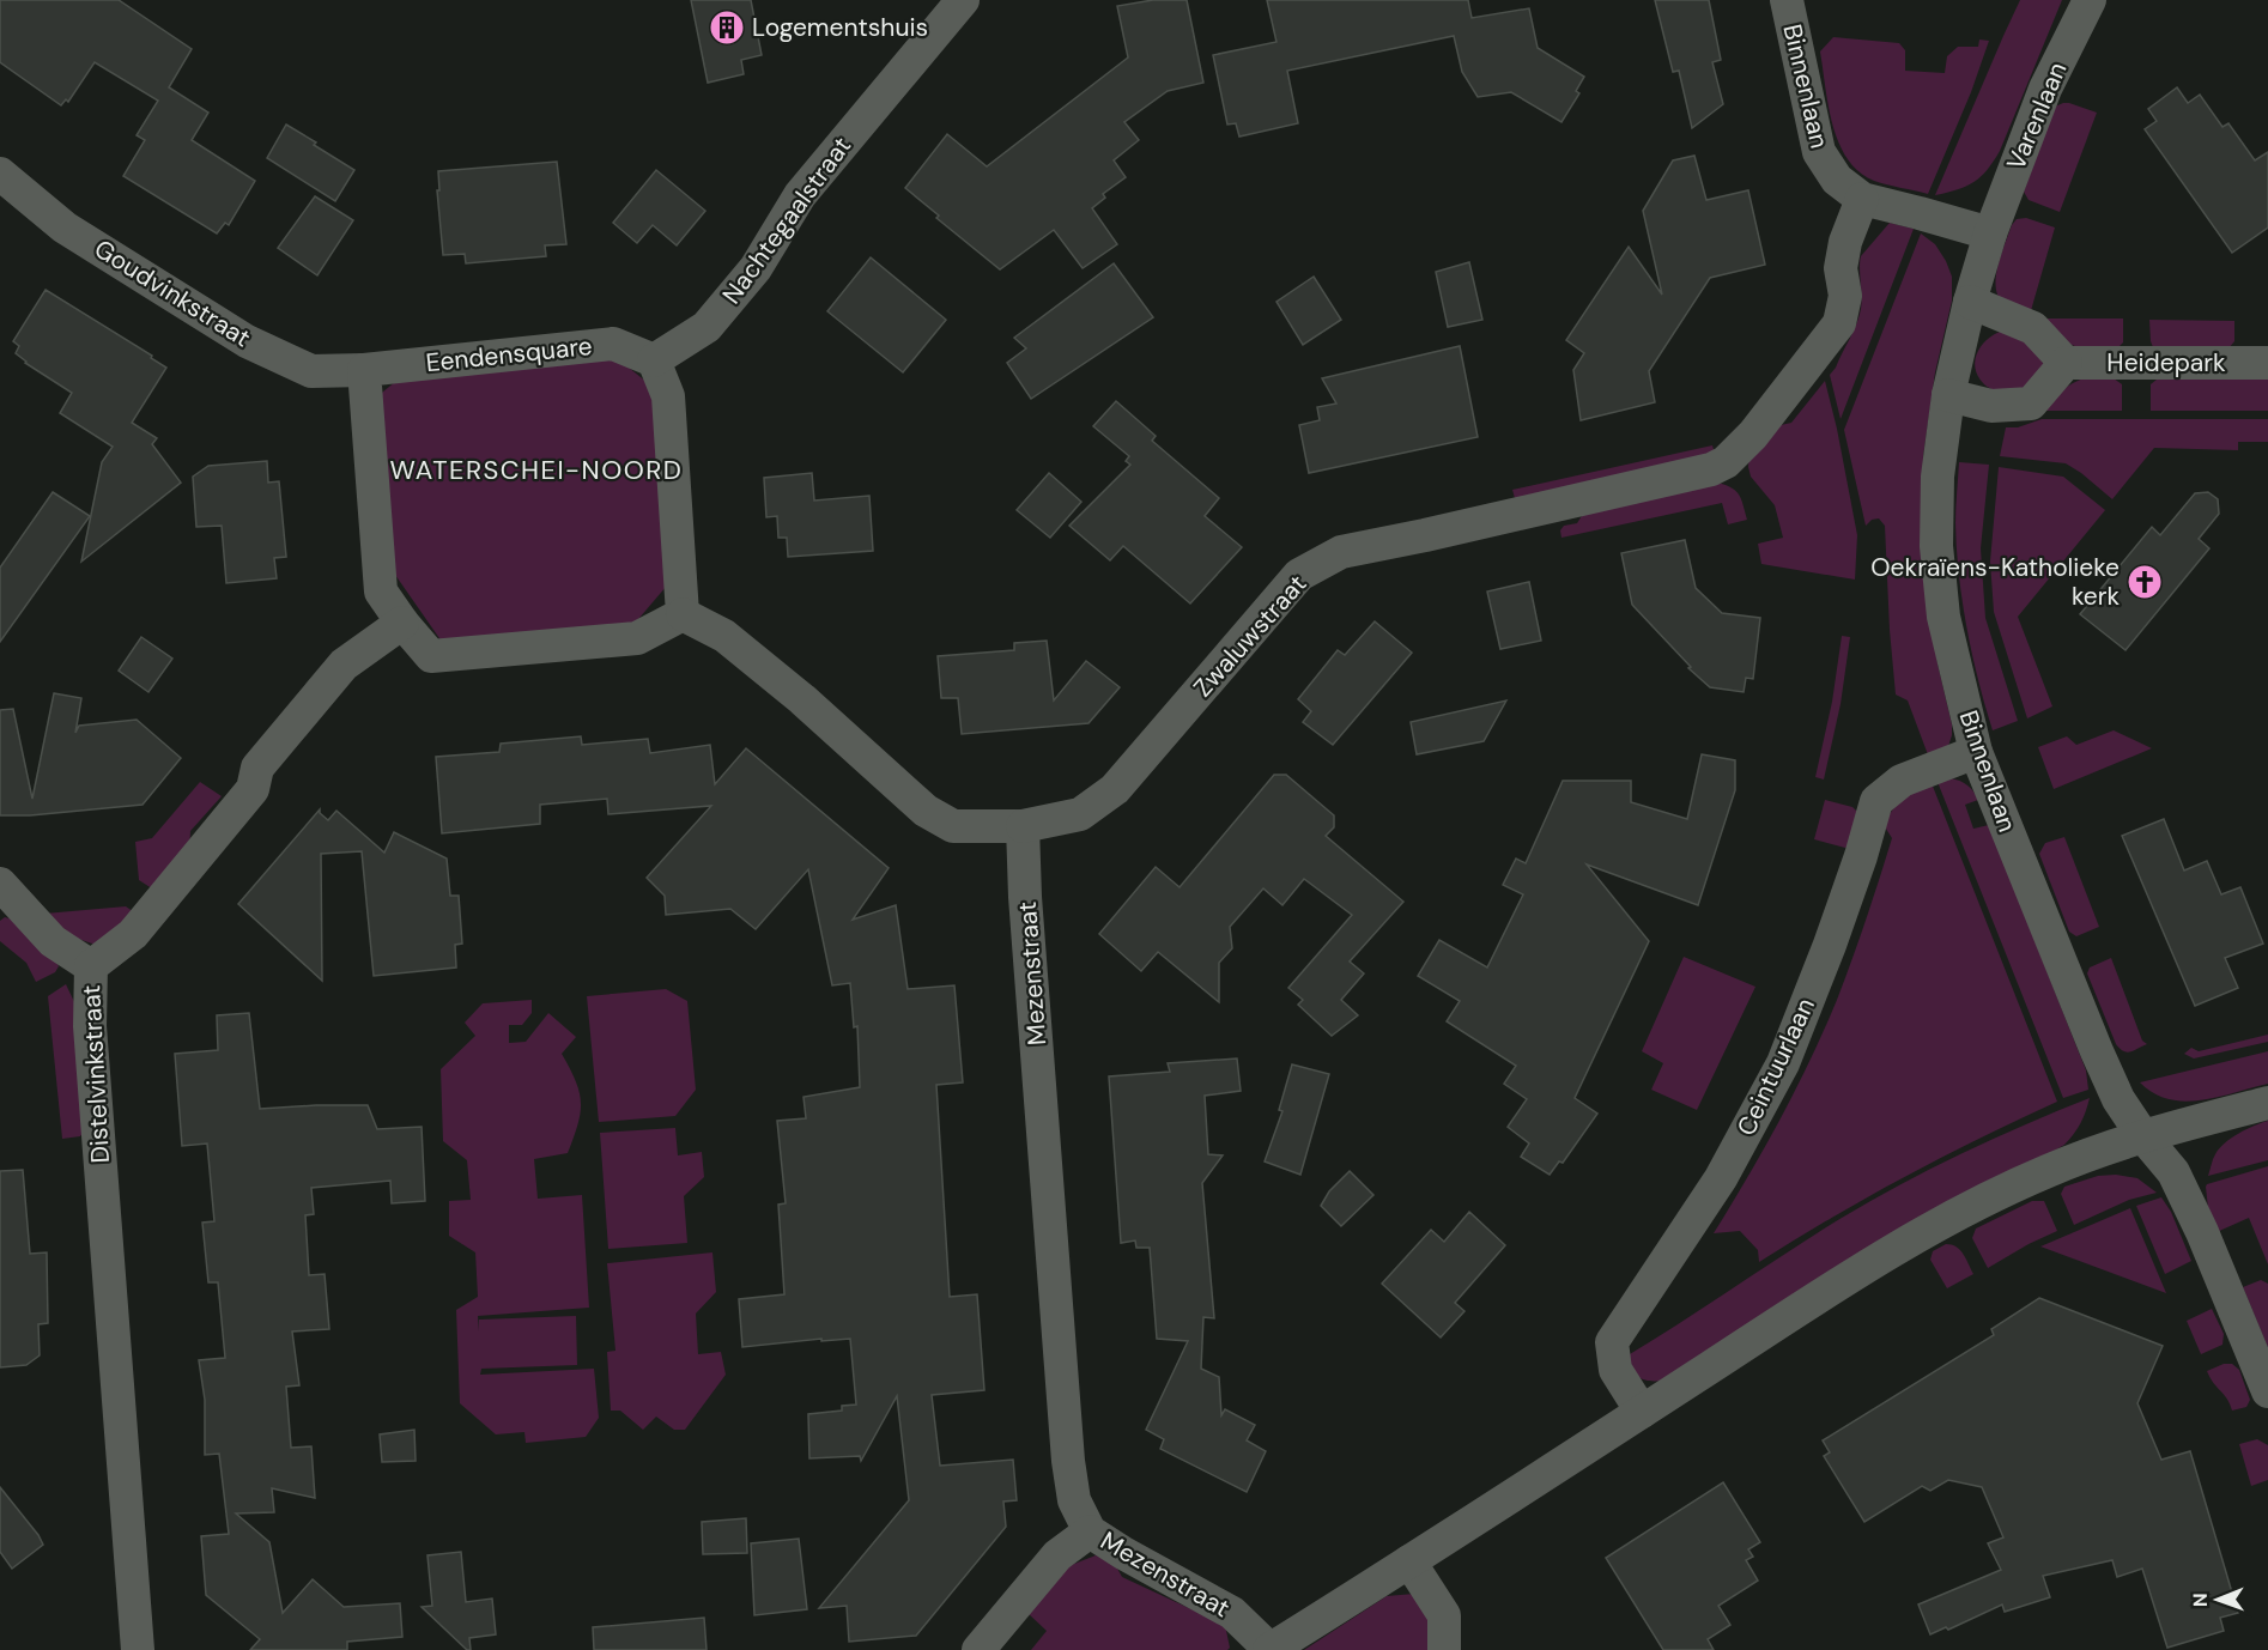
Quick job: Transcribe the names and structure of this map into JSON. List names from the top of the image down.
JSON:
{
  "streets": {
    "street": [
      "Binnenlaan",
      "Varenlaan",
      "Nachtegaalstraat",
      "Goudvinkstraat",
      "Eendensquare",
      "Heidepark",
      "Zwaluwstraat",
      "Mezenstraat",
      "Ceintuurlaan",
      "Distelvinkstraat"
    ]
  },
  "crossings": [
    ["Binnenlaan", "Varenlaan"],
    ["Binnenlaan", "Zwaluwstraat"],
    ["Binnenlaan", "Ceintuurlaan"],
    ["Nachtegaalstraat", "Eendensquare"],
    ["Goudvinkstraat", "Eendensquare"],
    ["Zwaluwstraat", "Mezenstraat"]
  ],
  "districts": ["WATERSCHEI-NOORD"],
  "places": {
    "building": ["Logementshuis"],
    "church": ["Oekraïens-Katholieke kerk"]
  },
  "north": "left"
}
